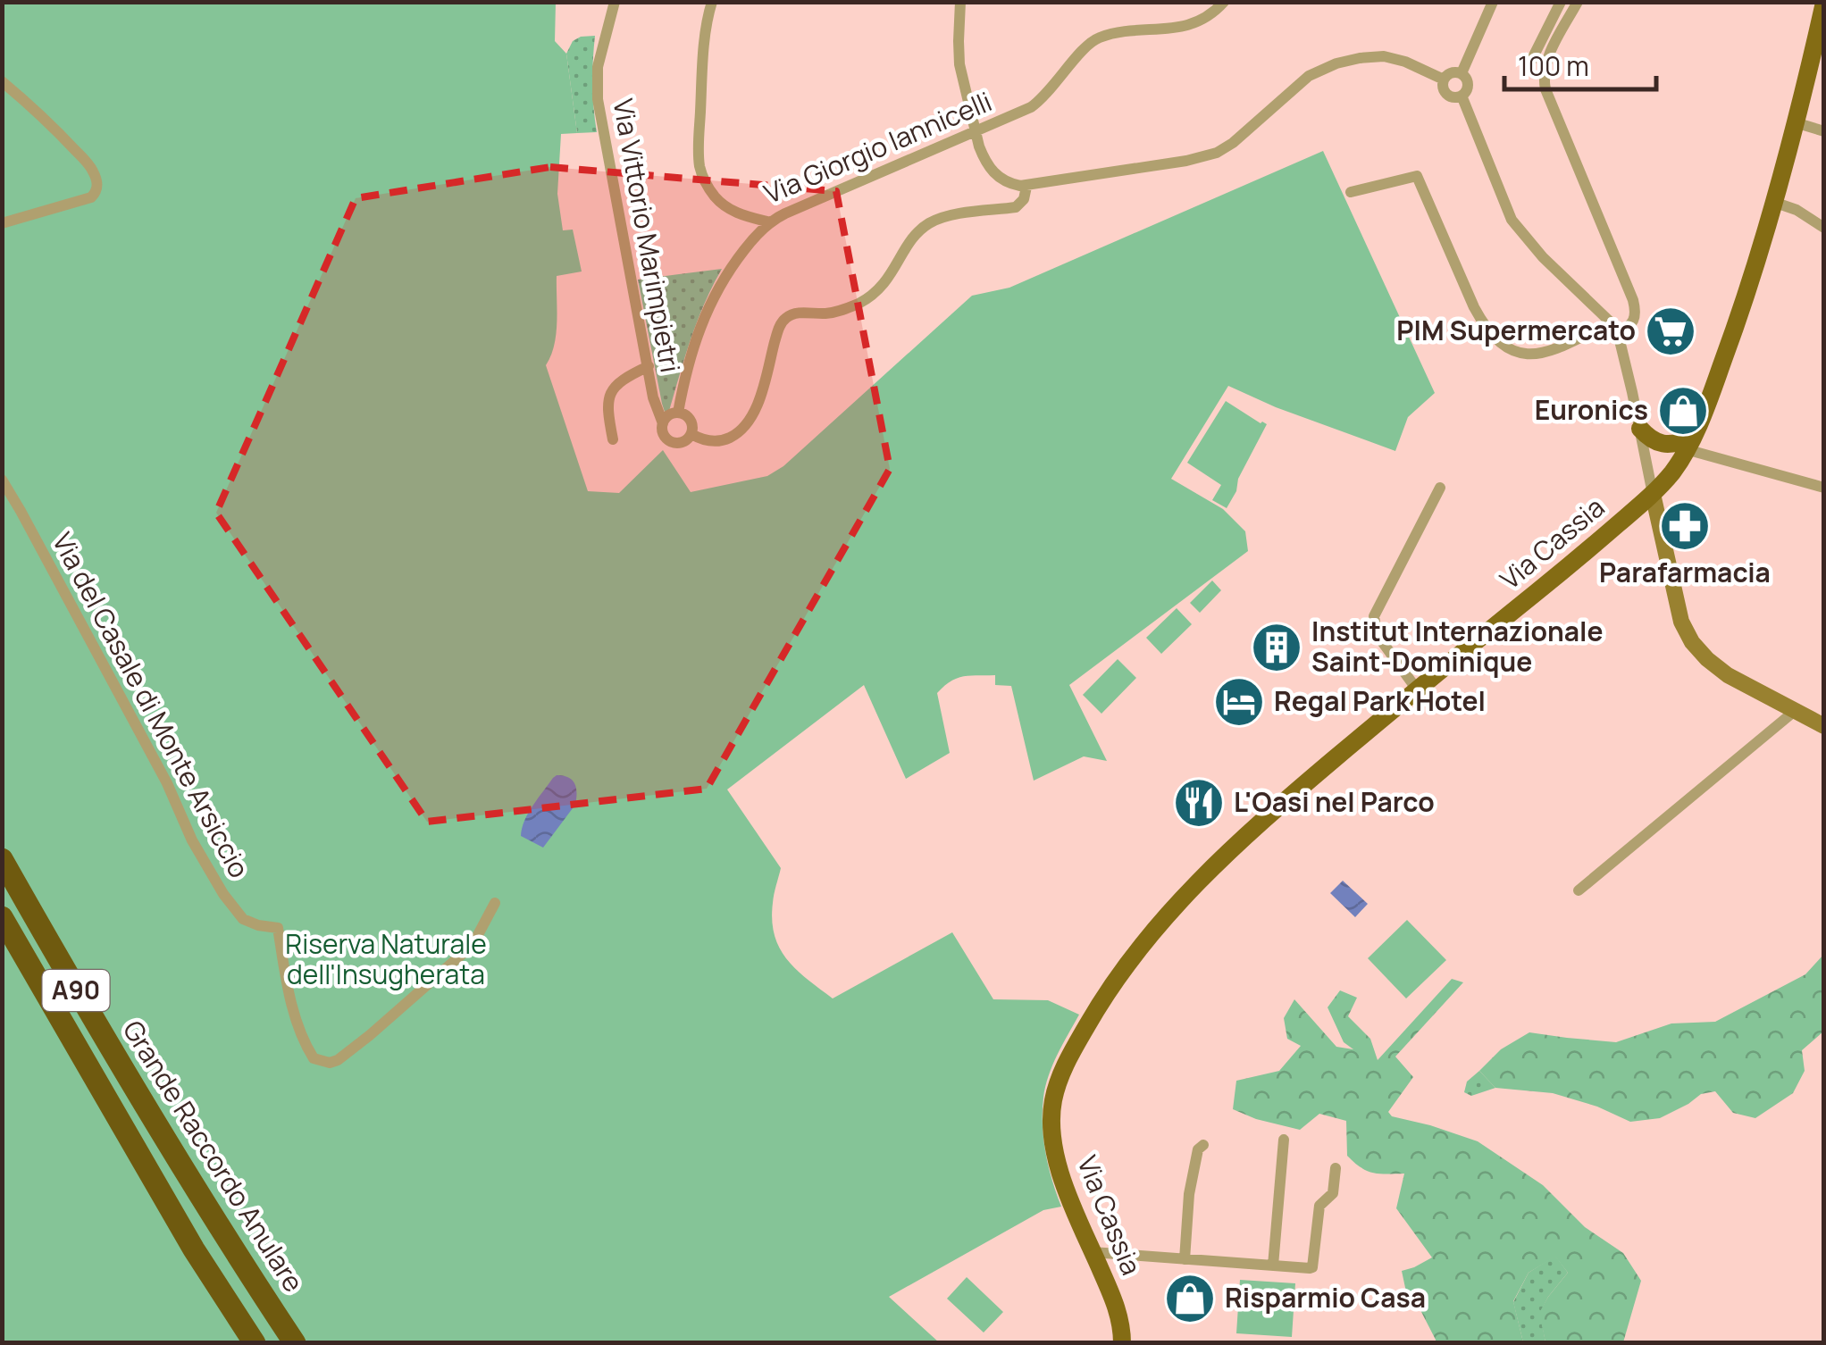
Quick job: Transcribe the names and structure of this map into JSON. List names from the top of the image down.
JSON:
{
  "streets": {
    "highway": ["A90", "Grande Raccordo Anulare"],
    "main road": ["Via Cassia"],
    "street": ["Via Giorgio Iannicelli", "Via Vittorio Marimpietri", "Via del Casale di Monte Arsiccio"]
  },
  "parks": ["Riserva Naturale dell'Insugherata"],
  "places": {
    "supermarket": ["PIM Supermercato"],
    "shop": ["Euronics", "Risparmio Casa"],
    "pharmacy": ["Parafarmacia"],
    "building": ["Institut Internazionale Saint-Dominique"],
    "hotel": ["Regal Park Hotel"],
    "restaurant": ["L'Oasi nel Parco"]
  },
  "scale_bar": "100 m"
}
